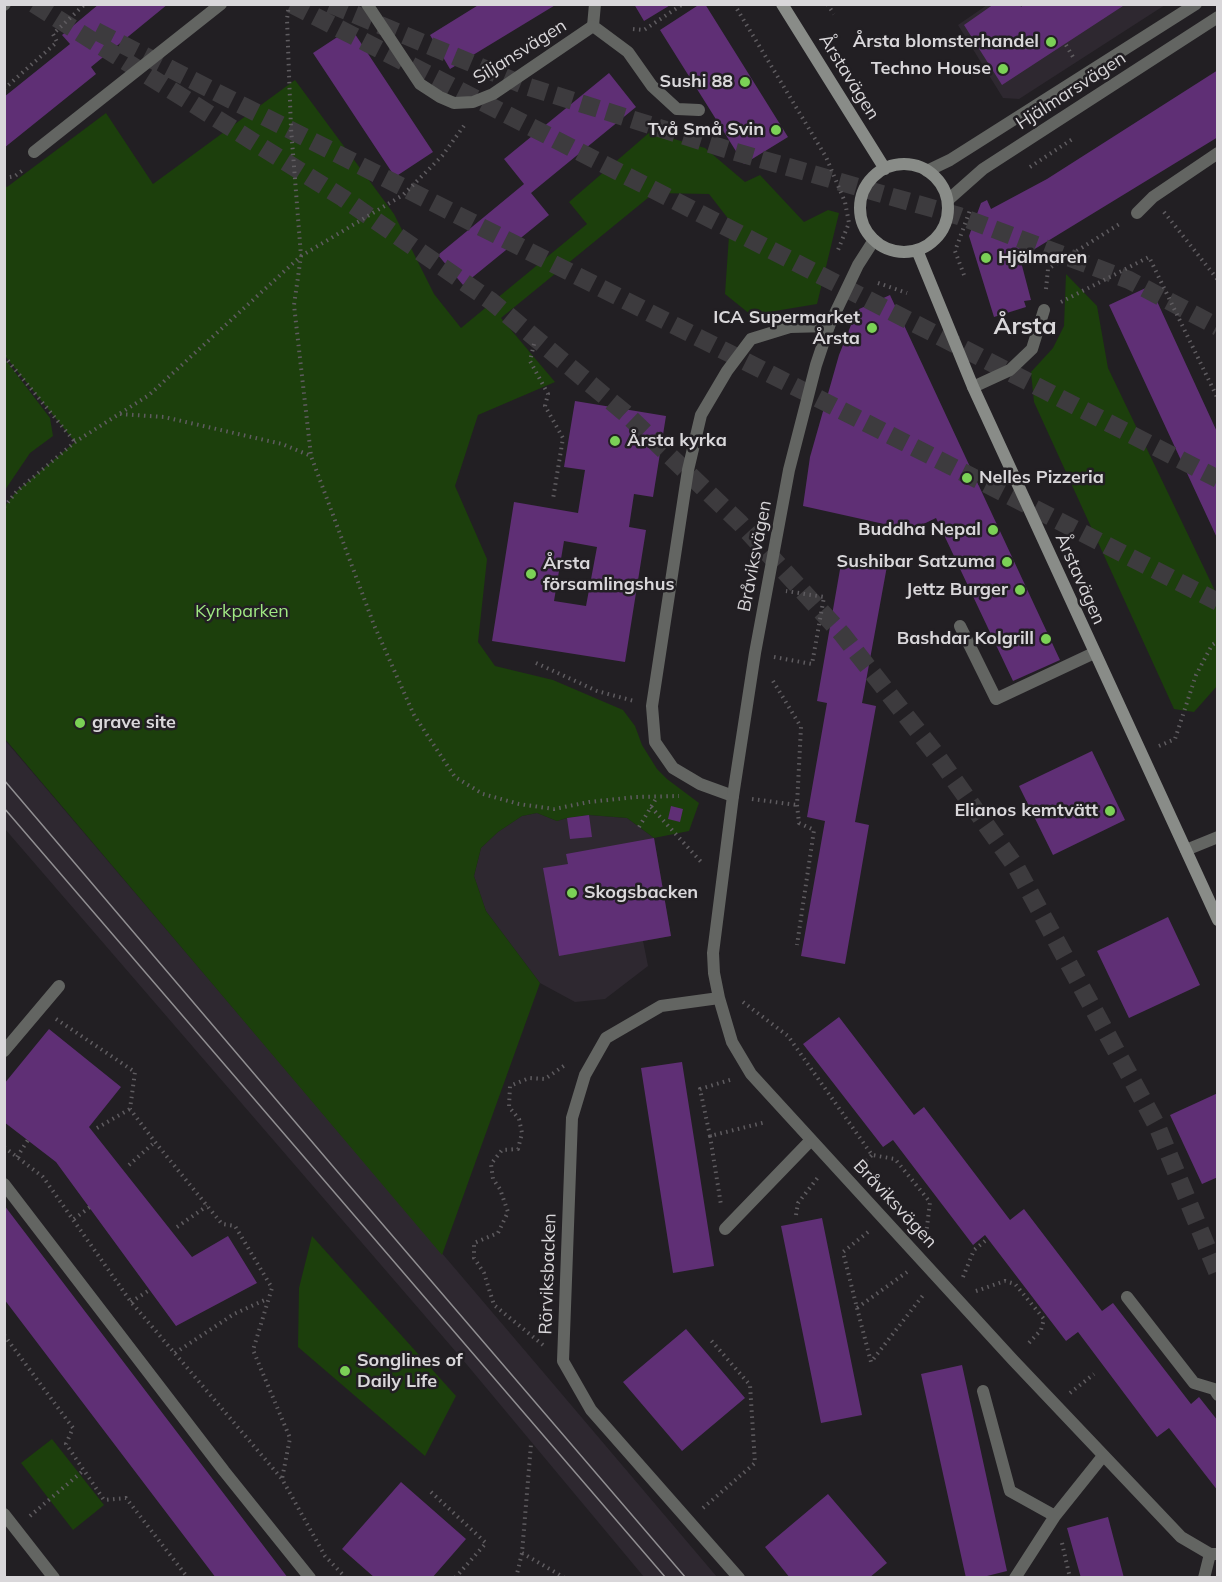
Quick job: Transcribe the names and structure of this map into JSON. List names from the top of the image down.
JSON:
{
  "streets": {
    "street": [
      "Siljansvägen",
      "Årstavägen",
      "Hjälmarsvägen",
      "Bråviksvägen",
      "Rörviksbacken"
    ]
  },
  "crossings": [
    ["Årstavägen", "Hjälmarsvägen"],
    ["Årstavägen", "Bråviksvägen"],
    ["Hjälmarsvägen", "Bråviksvägen"],
    ["Bråviksvägen", "Rörviksbacken"]
  ],
  "districts": ["Årsta"],
  "parks": ["Kyrkparken"],
  "places": [
    "Årsta blomsterhandel",
    "Techno House",
    "Sushi 88",
    "Två Små Svin",
    "Hjälmaren",
    "ICA Supermarket Årsta",
    "Årsta kyrka",
    "Nelles Pizzeria",
    "Buddha Nepal",
    "Sushibar Satzuma",
    "Årsta församlingshus",
    "Jettz Burger",
    "Bashdar Kolgrill",
    "grave site",
    "Elianos kemtvätt",
    "Skogsbacken",
    "Songlines of Daily Life"
  ]
}
